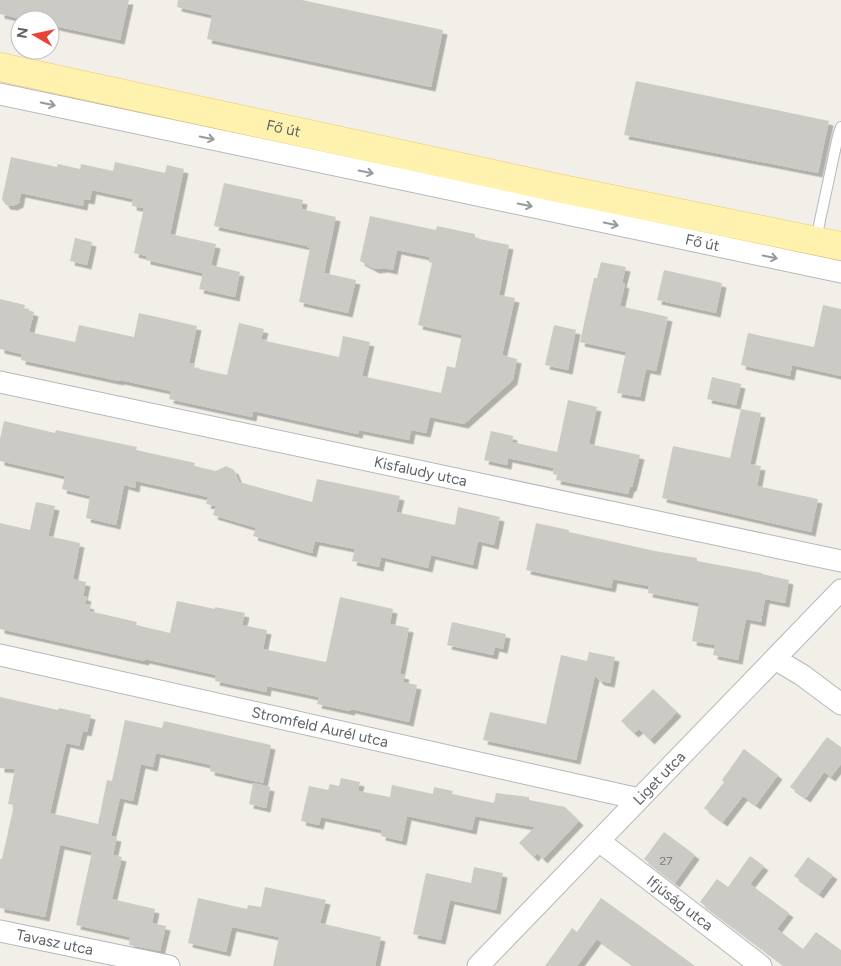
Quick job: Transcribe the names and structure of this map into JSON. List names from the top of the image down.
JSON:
{
  "streets": {
    "main road": ["Fő út"],
    "street": [
      "Kisfaludy utca",
      "Stromfeld Aurél utca",
      "Liget utca",
      "Ifjúság utca",
      "Tavasz utca"
    ]
  },
  "crossings": [
    ["Stromfeld Aurél utca", "Liget utca"],
    ["Liget utca", "Ifjúság utca"]
  ],
  "house_numbers": ["27"],
  "north": "left"
}
